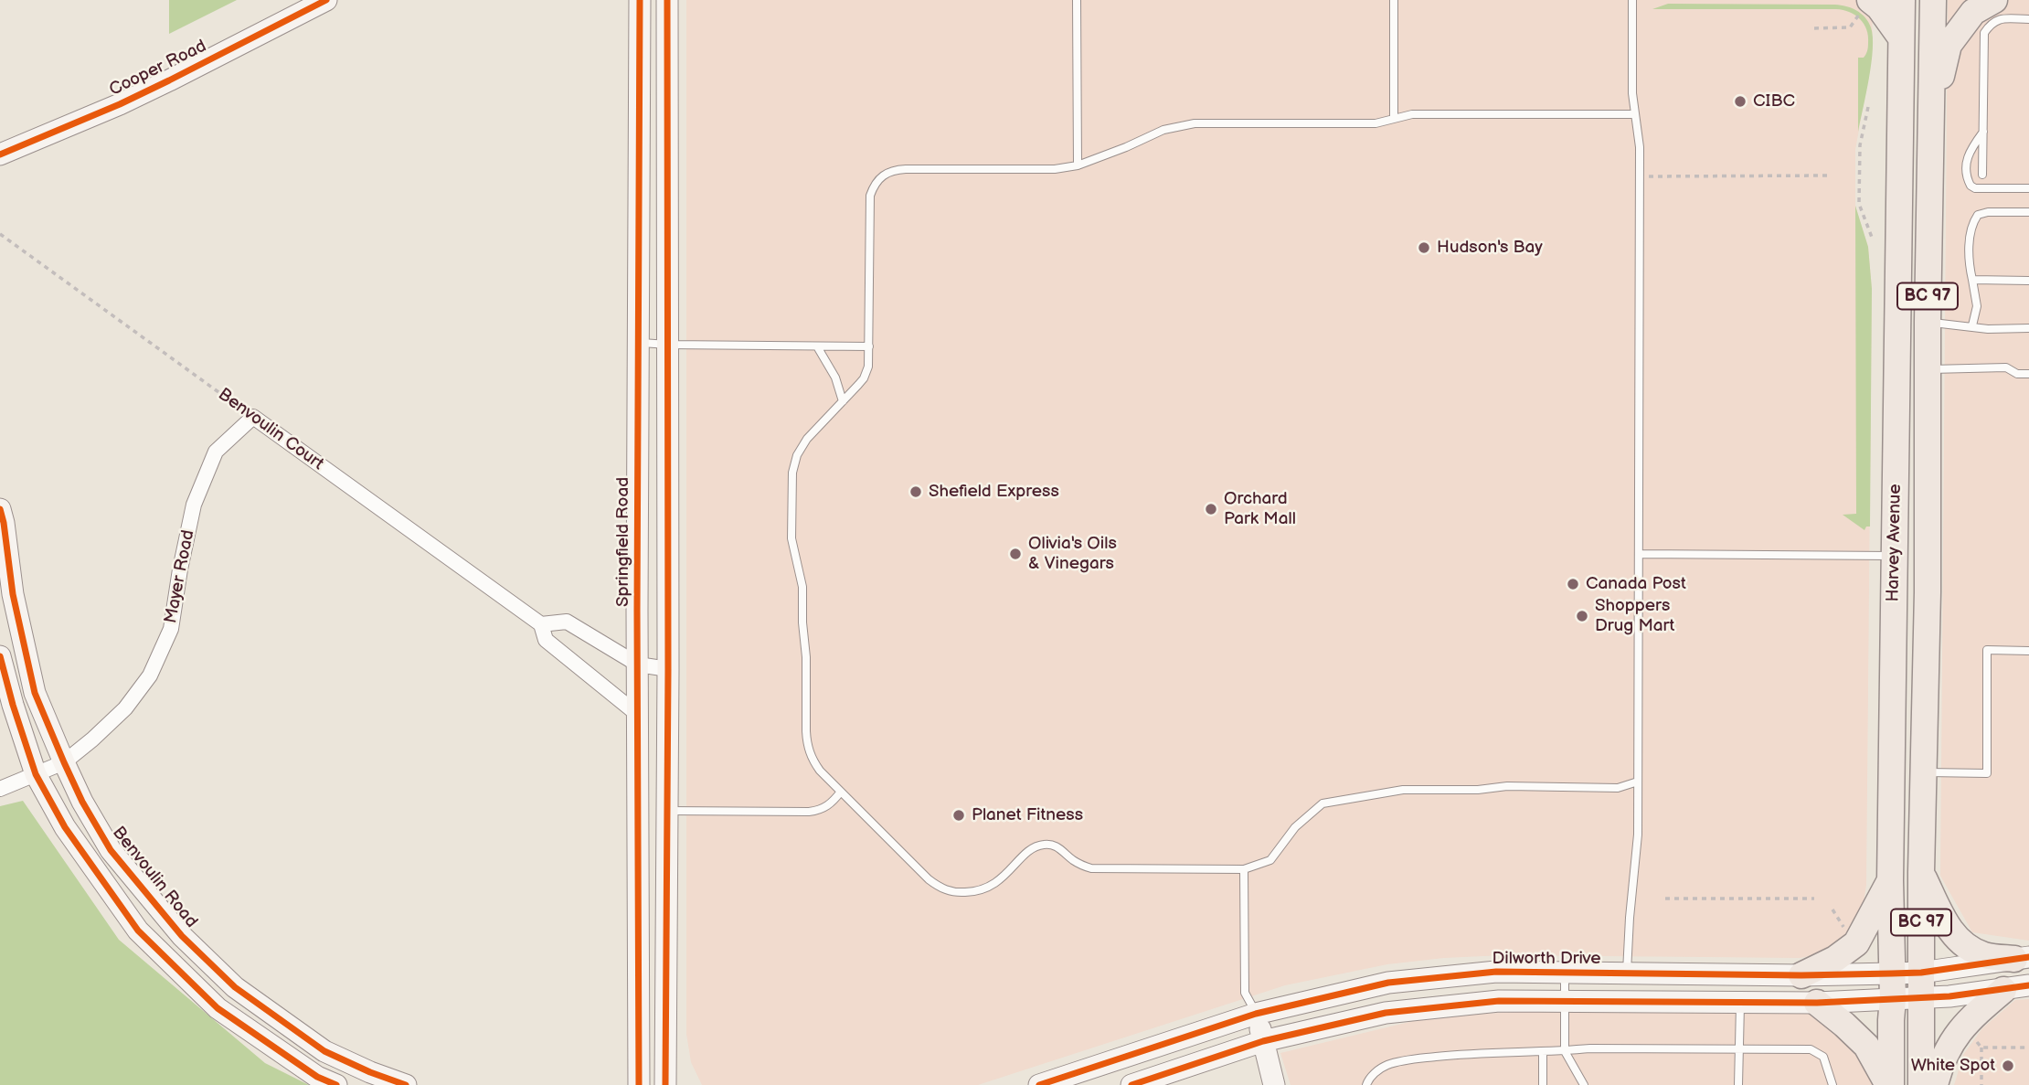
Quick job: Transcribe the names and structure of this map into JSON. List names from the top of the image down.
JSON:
{
  "streets": {
    "highway": ["BC 97", "Harvey Avenue"],
    "main road": [
      "Cooper Road",
      "Springfield Road",
      "Benvoulin Road",
      "Dilworth Drive"
    ],
    "street": ["Benvoulin Court", "Mayer Road"]
  },
  "crossings": [
    ["Benvoulin Court", "Springfield Road"],
    ["Benvoulin Court", "Mayer Road"],
    ["Harvey Avenue", "Dilworth Drive"],
    ["Mayer Road", "Benvoulin Road"]
  ],
  "places": [
    "CIBC",
    "Hudson's Bay",
    "Shefield Express",
    "Orchard Park Mall",
    "Olivia's Oils & Vinegars",
    "Canada Post",
    "Shoppers Drug Mart",
    "Planet Fitness",
    "White Spot"
  ]
}
